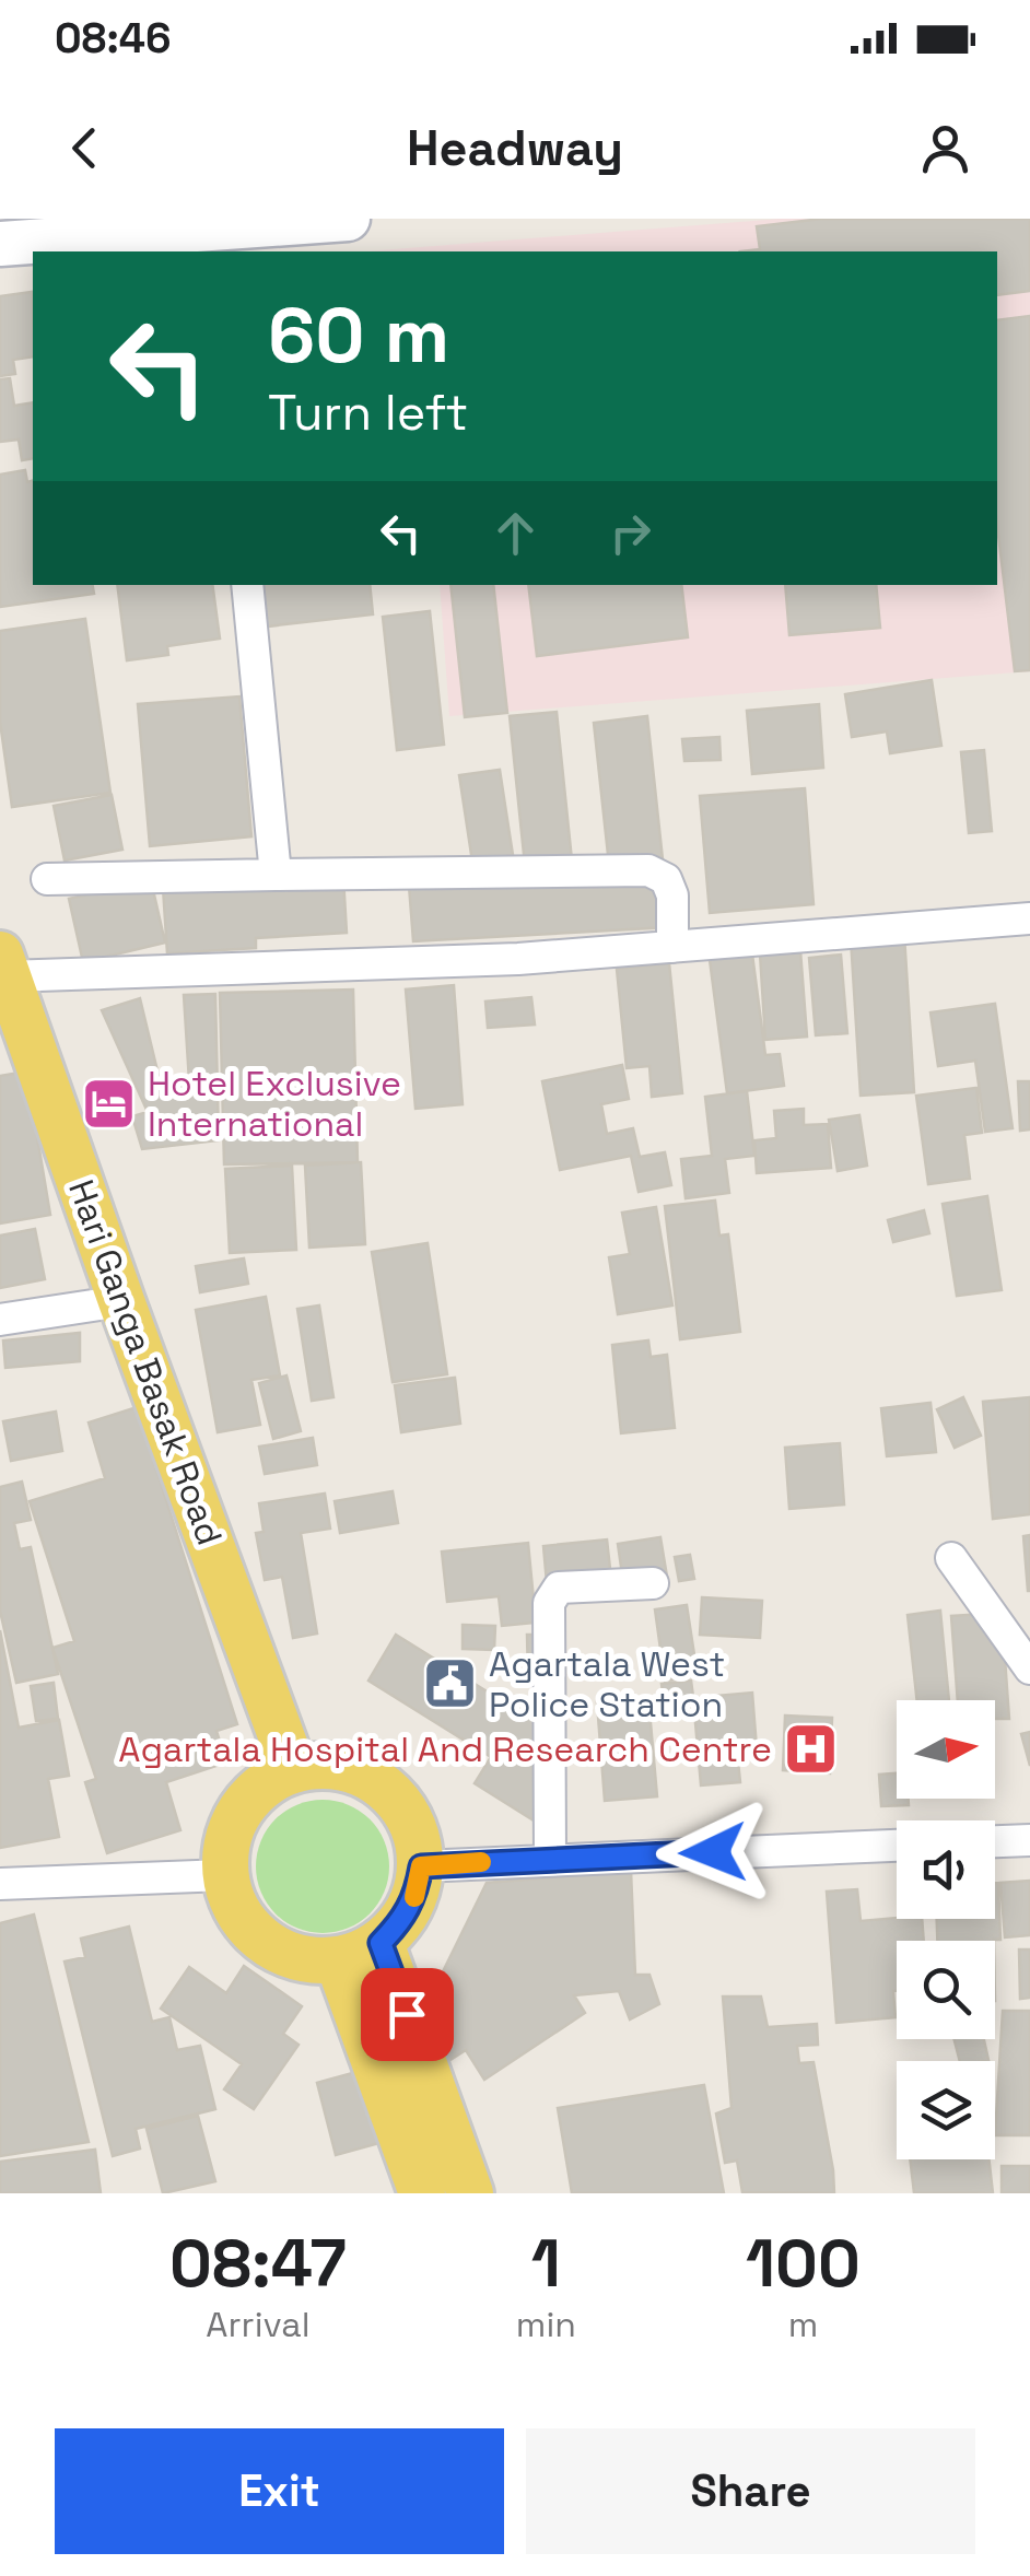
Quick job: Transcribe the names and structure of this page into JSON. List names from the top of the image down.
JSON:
{
  "streets": {
    "main road": ["Hari Ganga Basak Road"]
  },
  "places": {
    "hotel": ["Hotel Exclusive International"],
    "public building": ["Agartala West Police Station"],
    "hospital": ["Agartala Hospital And Research Centre"]
  },
  "north": "right",
  "page": {
    "status": "08:46",
    "header": "Headway",
    "turn": ["60 m", "Turn left"],
    "eta": [
      "08:47",
      "Arrival",
      "1",
      "min",
      "100",
      "m"
    ],
    "buttons": ["Exit", "Share"]
  }
}
